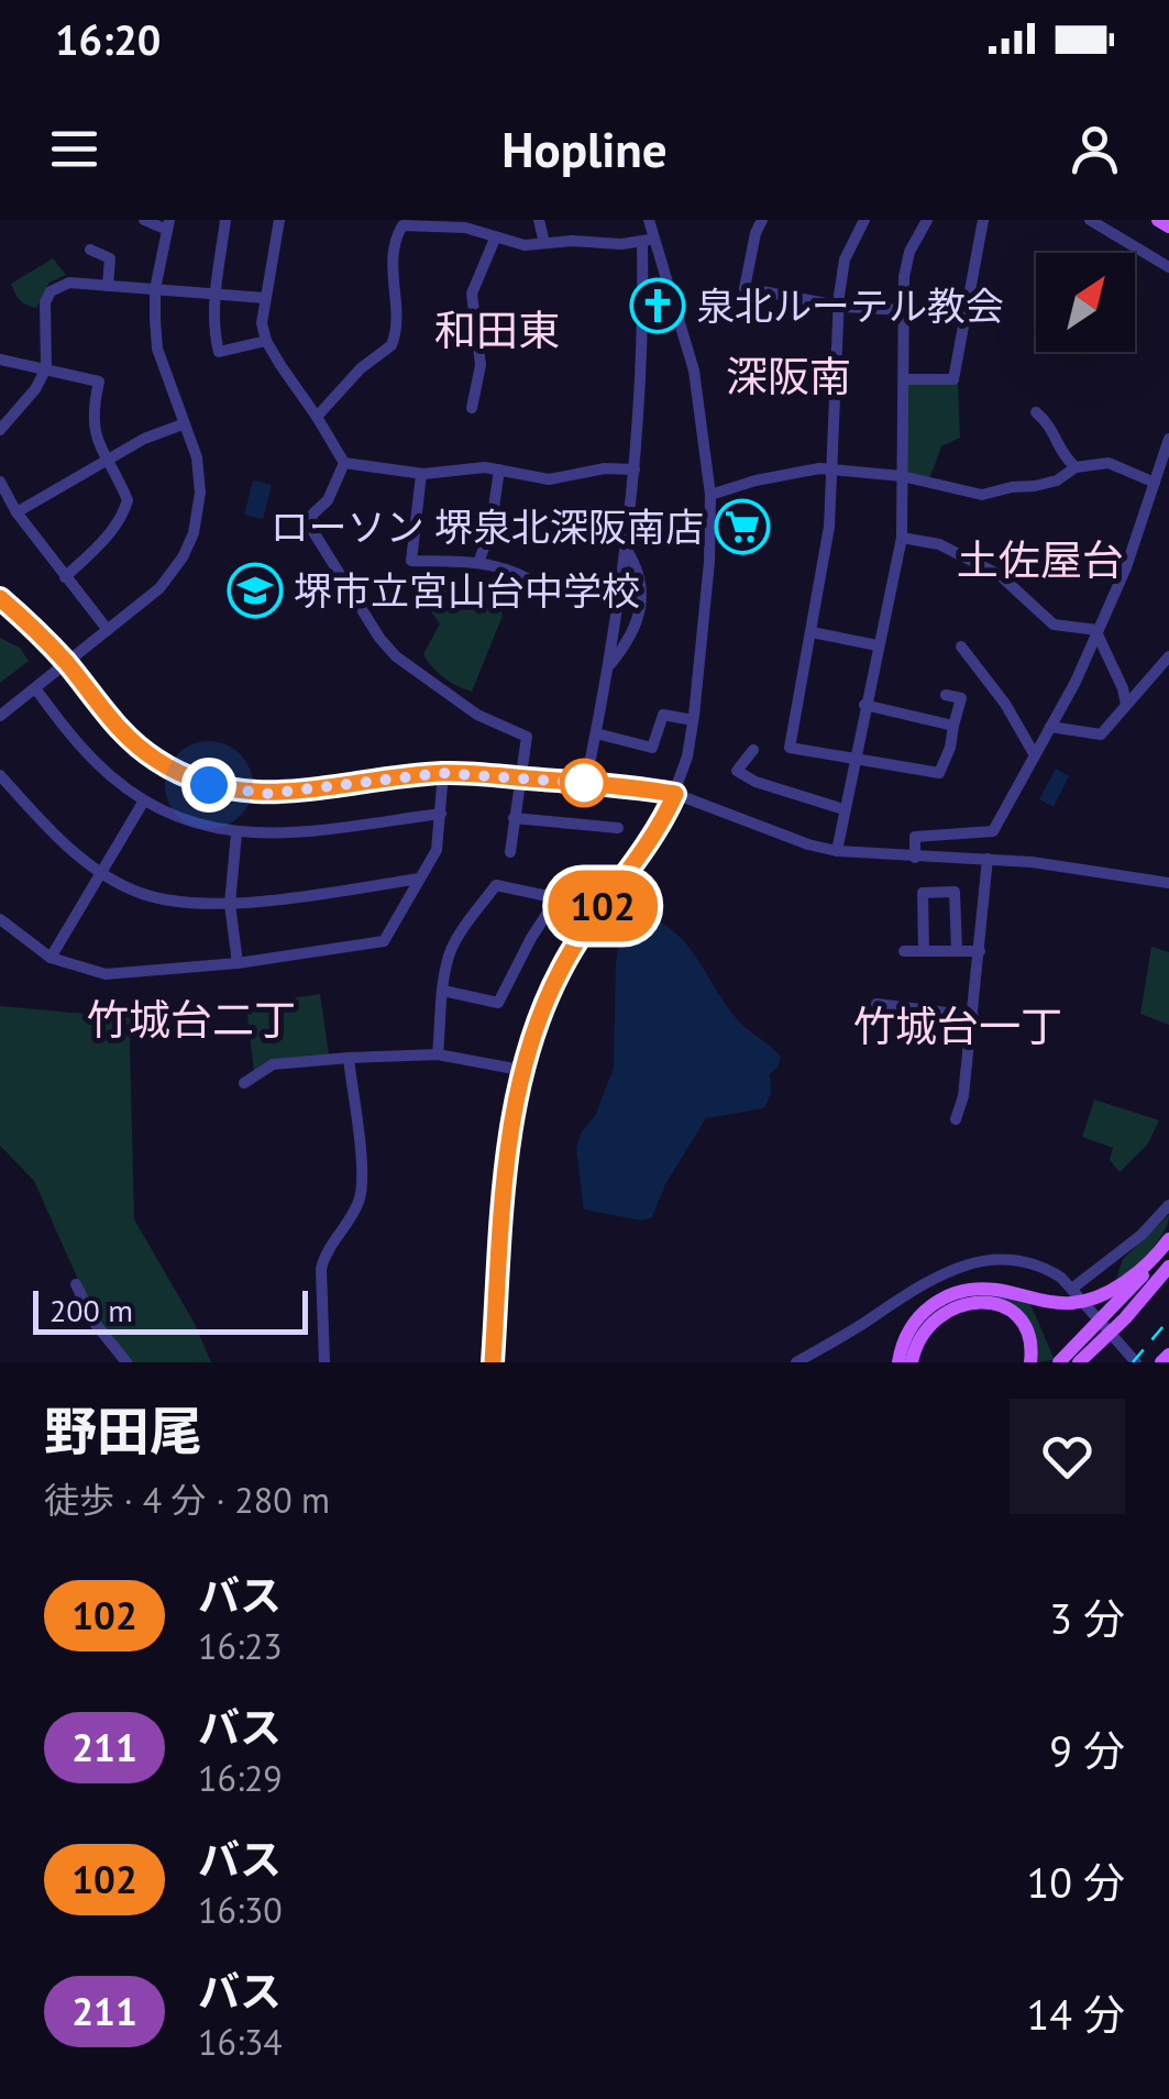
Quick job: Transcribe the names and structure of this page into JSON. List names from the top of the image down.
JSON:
{
  "districts": [
    "和田東",
    "深阪南",
    "土佐屋台",
    "竹城台二丁",
    "竹城台一丁"
  ],
  "places": {
    "church": ["泉北ルーテル教会"],
    "supermarket": ["ローソン 堺泉北深阪南店"],
    "school or university": ["堺市立宮山台中学校"]
  },
  "lines": ["bus line 102"],
  "scale_bar": "200 m",
  "north": "top right",
  "page": {
    "status": "16:20",
    "header": "Hopline",
    "on_map": "102",
    "scale": "200 m",
    "heading": ["野田尾", "徒歩 · 4 分 · 280 m"],
    "list": [
      {
        "mark": "102",
        "name": "バス",
        "note": "16:23",
        "value": "3 分"
      },
      {
        "mark": "211",
        "name": "バス",
        "note": "16:29",
        "value": "9 分"
      },
      {
        "mark": "102",
        "name": "バス",
        "note": "16:30",
        "value": "10 分"
      },
      {
        "mark": "211",
        "name": "バス",
        "note": "16:34",
        "value": "14 分"
      }
    ]
  }
}
